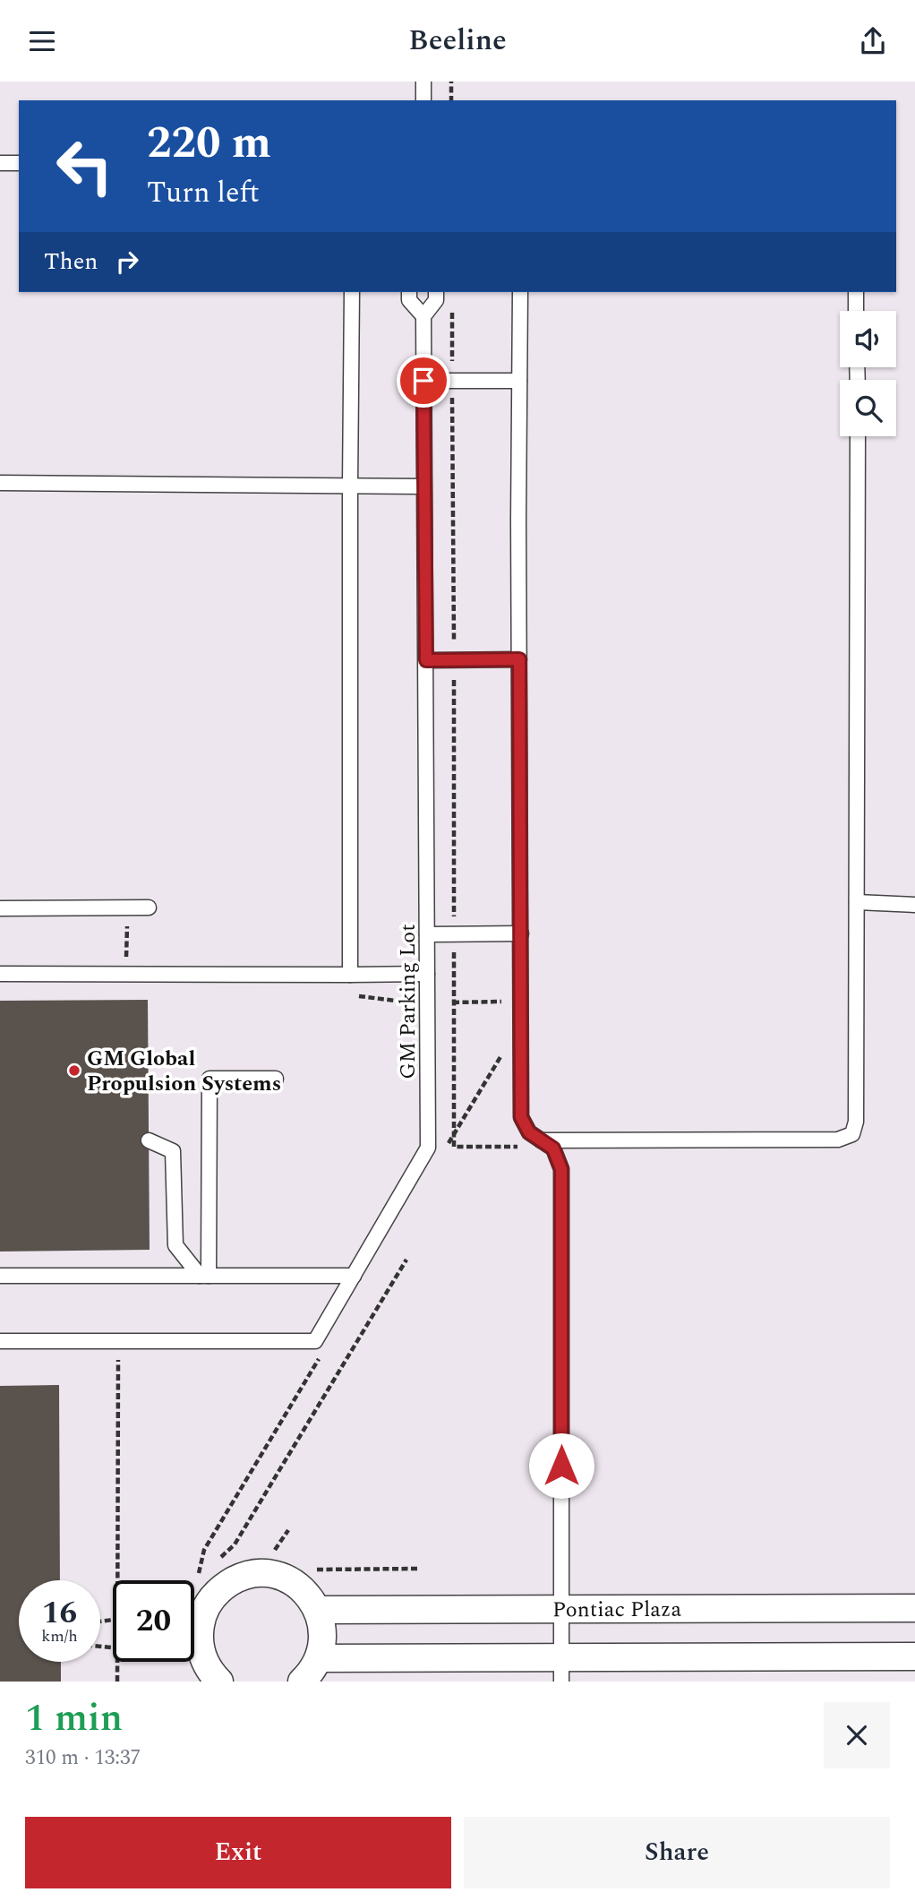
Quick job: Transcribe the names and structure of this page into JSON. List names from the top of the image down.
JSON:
{
  "streets": {
    "street": ["Pontiac Plaza"],
    "lane": ["GM Parking Lot"]
  },
  "places": ["GM Global Propulsion Systems"],
  "page": {
    "header": "Beeline",
    "turn": ["220 m", "Turn left"],
    "then": "Then",
    "speed": "16 km/h",
    "limit": "20",
    "heading": ["1 min", "310 m · 13:37"],
    "buttons": ["Exit", "Share"]
  }
}
